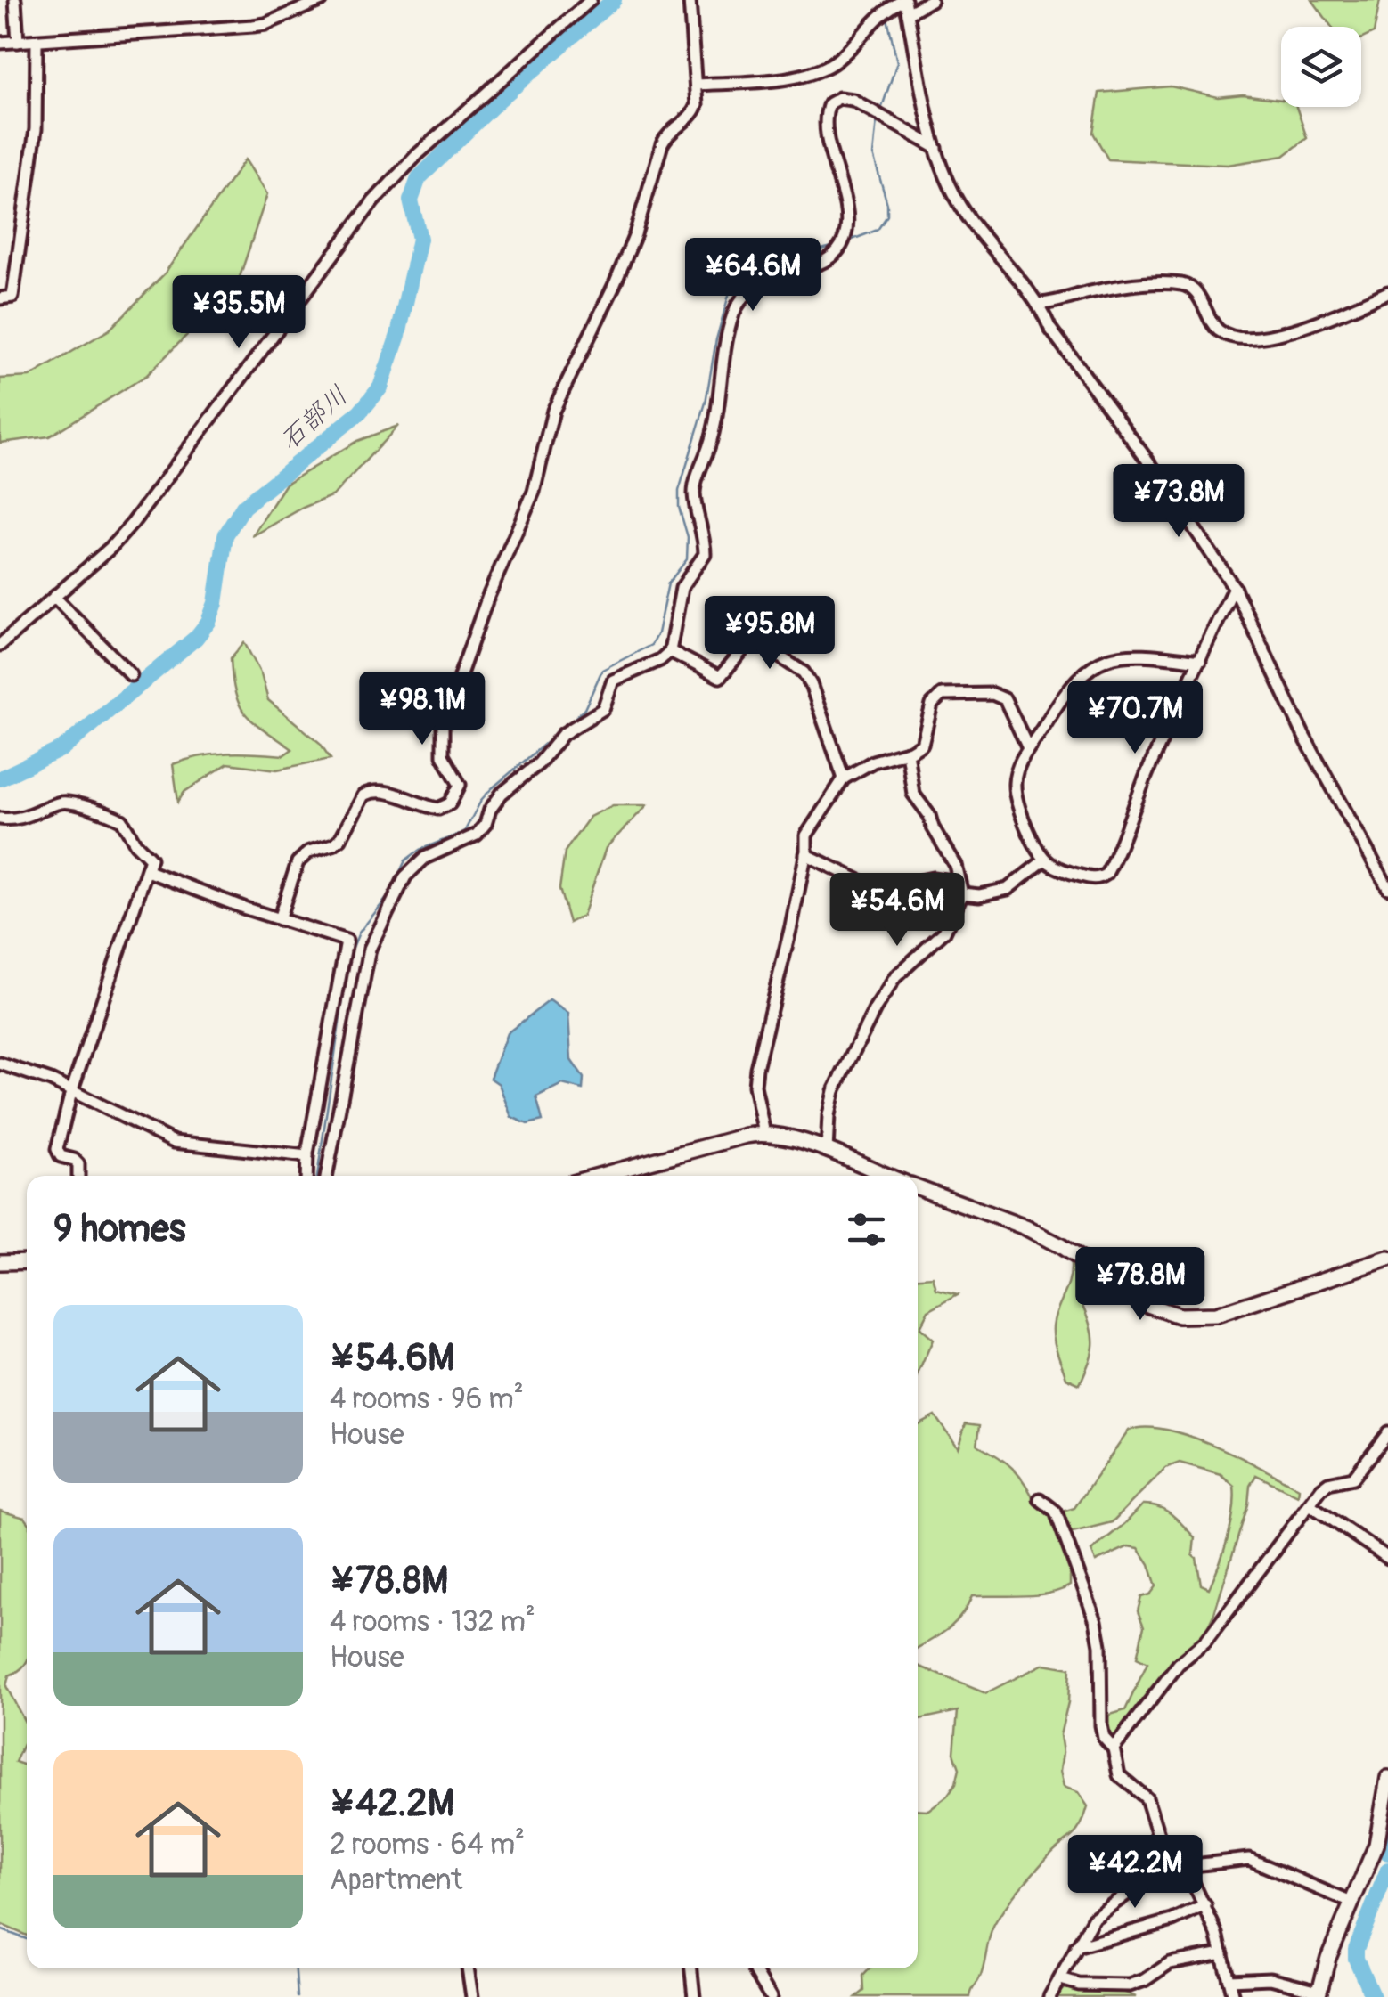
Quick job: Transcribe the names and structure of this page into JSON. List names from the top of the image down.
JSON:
{
  "water": ["石部川"],
  "page": {
    "price": [
      "¥64.6M",
      "¥35.5M",
      "¥73.8M",
      "¥95.8M",
      "¥98.1M",
      "¥70.7M",
      "¥54.6M",
      "¥78.8M",
      "¥42.2M"
    ],
    "heading": "9 homes",
    "list": [
      {
        "name": "¥54.6M",
        "note": "4 rooms · 96 m² · House"
      },
      {
        "name": "¥78.8M",
        "note": "4 rooms · 132 m² · House"
      },
      {
        "name": "¥42.2M",
        "note": "2 rooms · 64 m² · Apartment"
      }
    ]
  }
}
